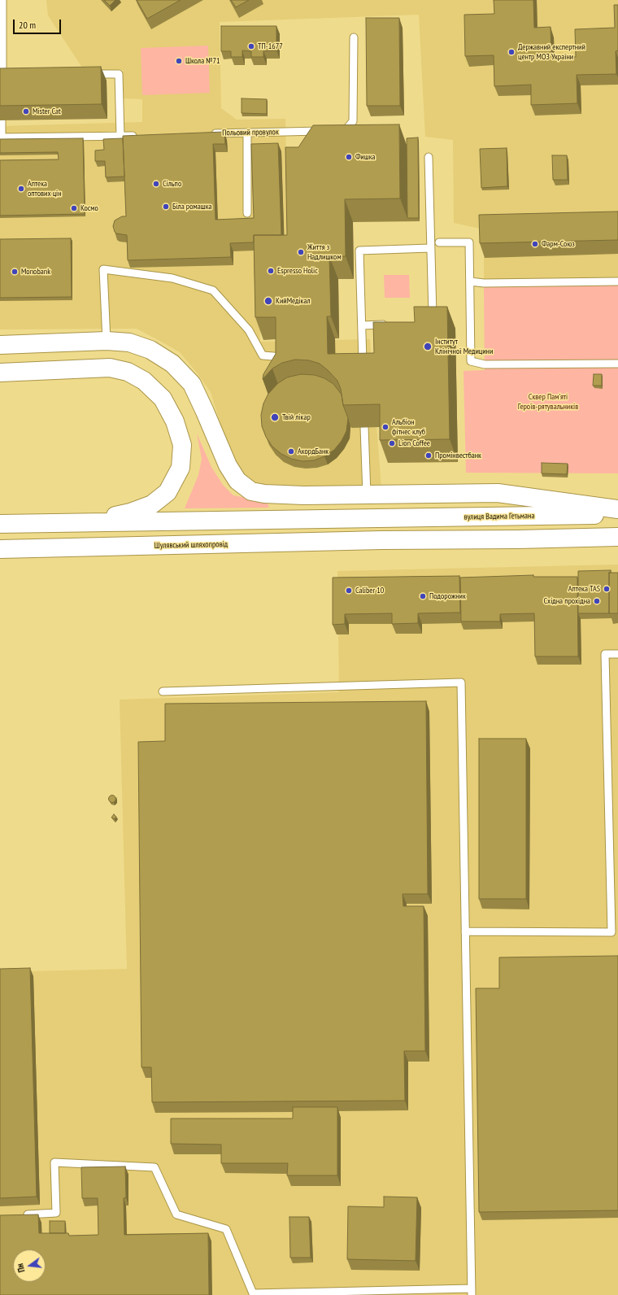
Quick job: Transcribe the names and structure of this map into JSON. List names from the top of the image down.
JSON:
{
  "streets": {
    "main road": ["вулиця Вадима Гетьмана", "Шулявський шляхопровід"],
    "lane": ["Польовий провулок"]
  },
  "parks": ["Сквер Пам'яті Героїв-рятувальників"],
  "places": [
    "ТП-1677",
    "Державний експертний центр МОЗ України",
    "Школа №71",
    "Mister Cat",
    "Фишка",
    "Сільпо",
    "Аптека оптових цін",
    "Біла ромашка",
    "Космо",
    "Фарм-Союз",
    "Життя з Надлишком",
    "Espresso Holic",
    "Monobank",
    "КийМедікал",
    "Інститут Клінічної Медицини",
    "Твій лікар",
    "Альбіон фітнес клуб",
    "Lion Coffee",
    "АкордБанк",
    "Промінвестбанк",
    "Аптека TAS",
    "Caliber 10",
    "Подорожник",
    "Східна прохідна"
  ],
  "scale_bar": "20 m",
  "north": "left"
}
